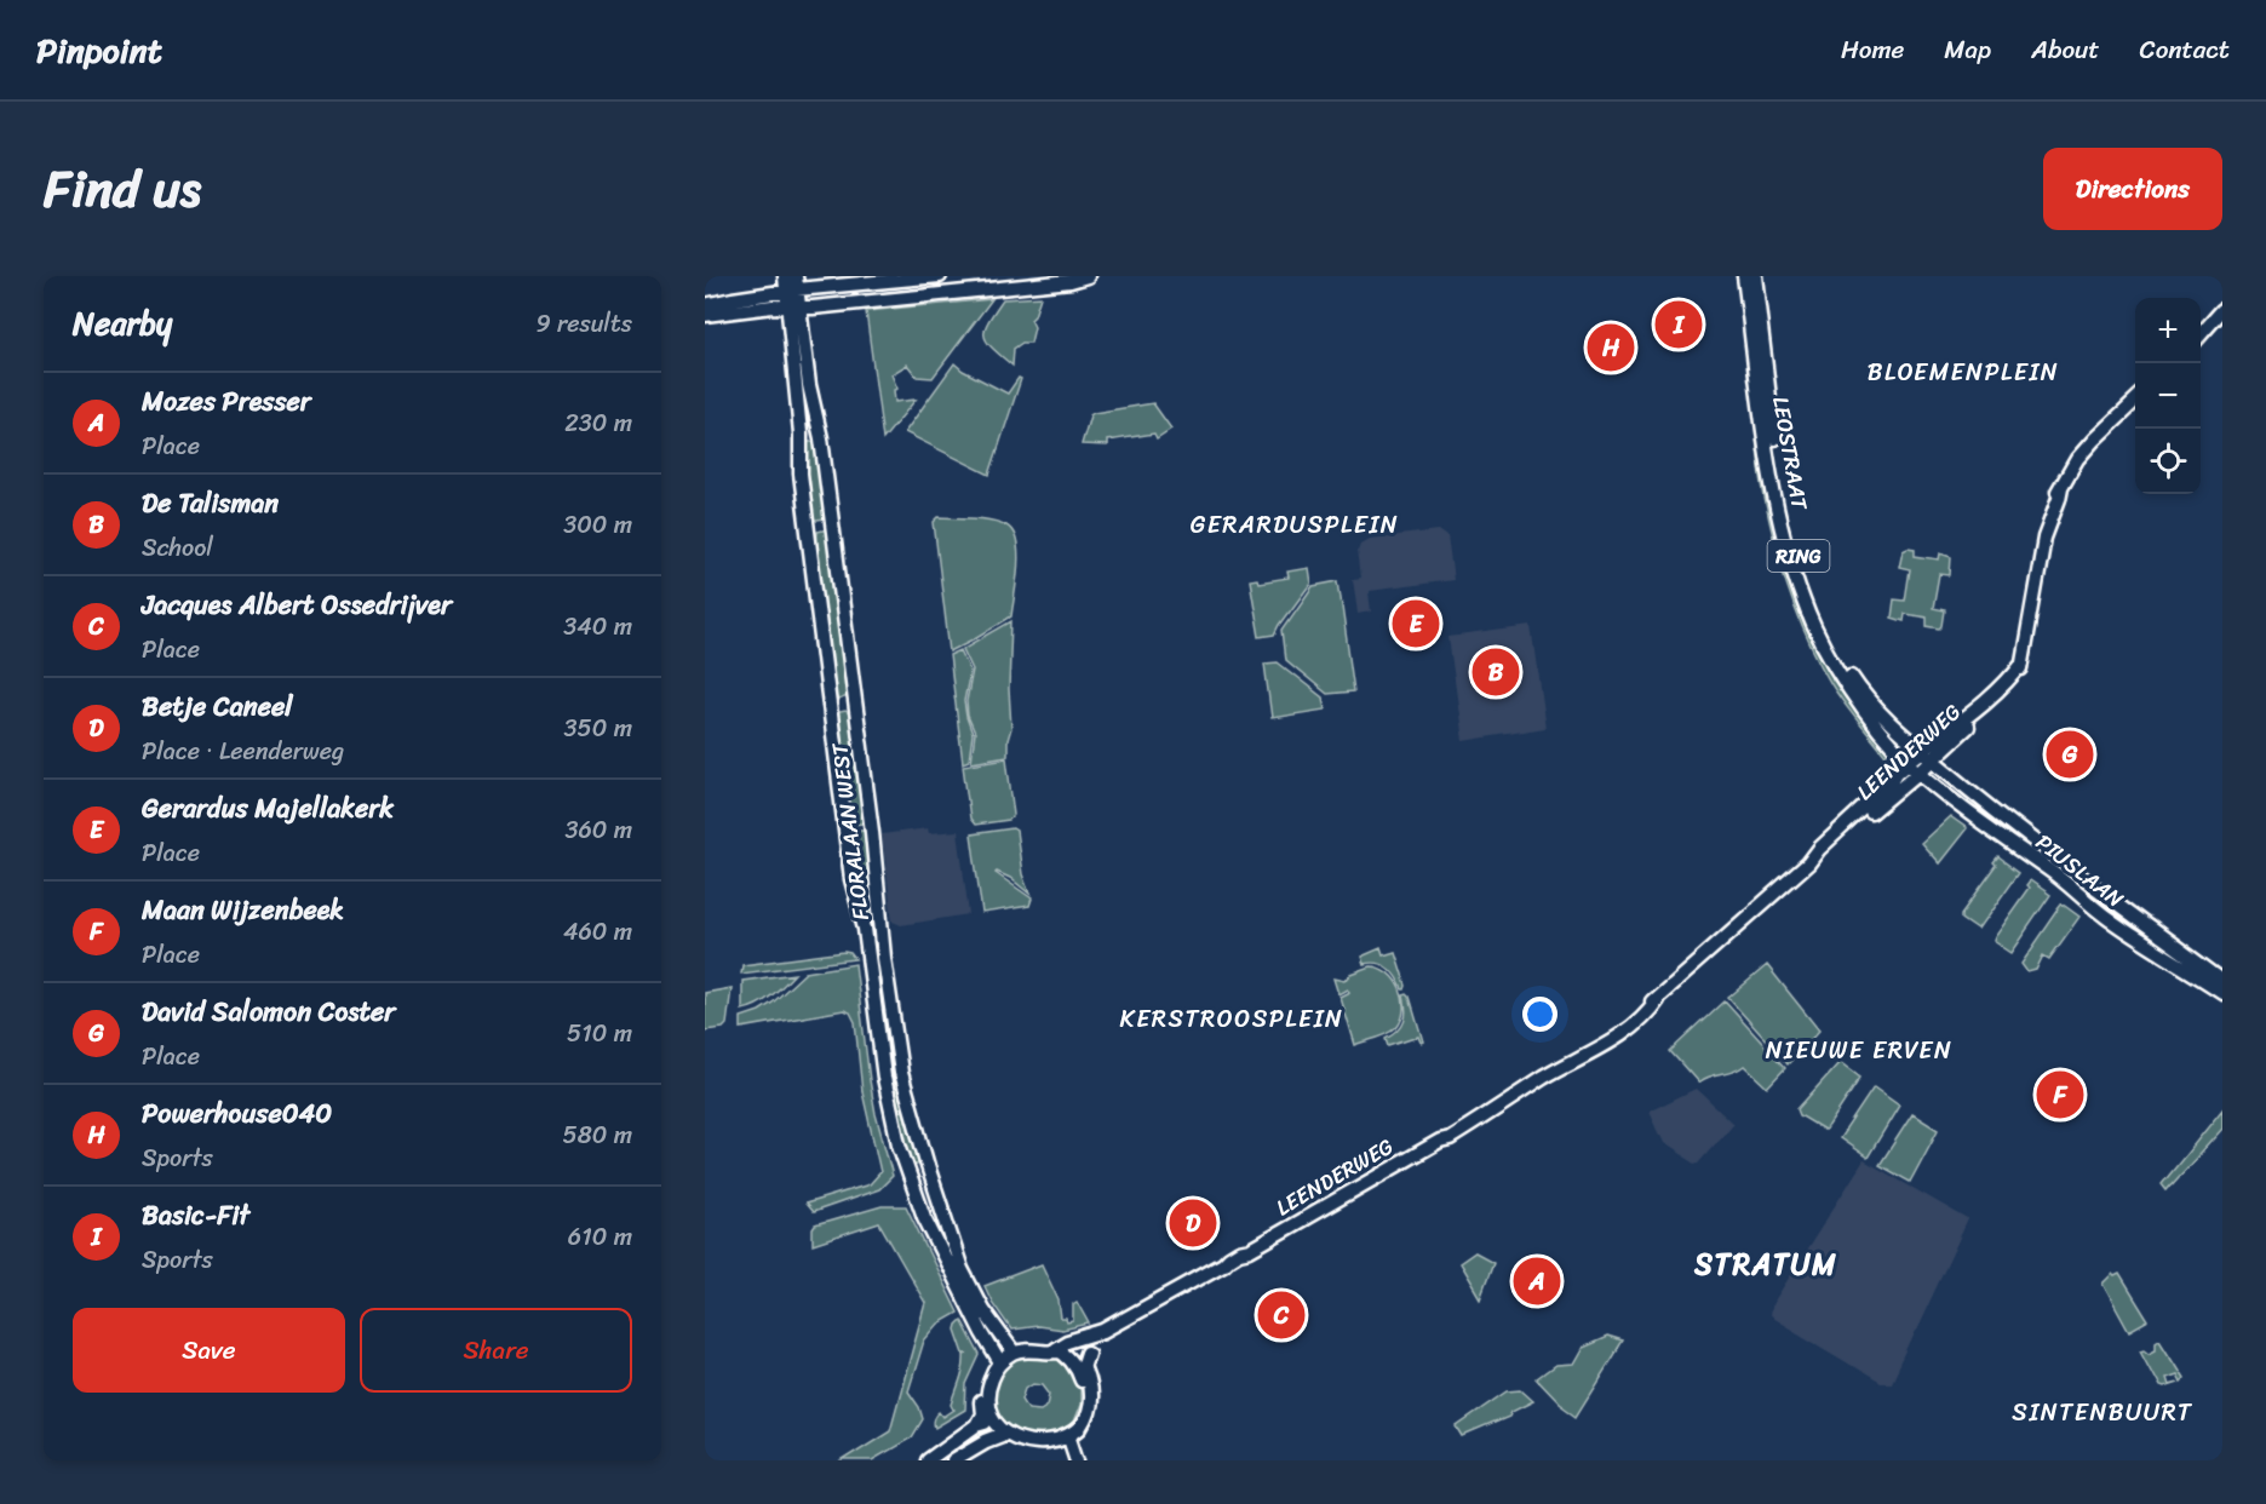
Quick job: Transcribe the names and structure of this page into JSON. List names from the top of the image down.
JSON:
{
  "streets": {
    "main road": [
      "LEOSTRAAT",
      "RING",
      "LEENDERWEG",
      "FLORALAAN WEST",
      "PIUSLAAN"
    ]
  },
  "crossings": [
    ["LEOSTRAAT", "LEENDERWEG"],
    ["LEOSTRAAT", "PIUSLAAN"],
    ["LEENDERWEG", "FLORALAAN WEST"],
    ["LEENDERWEG", "PIUSLAAN"]
  ],
  "districts": [
    "BLOEMENPLEIN",
    "GERARDUSPLEIN",
    "KERSTROOSPLEIN",
    "NIEUWE ERVEN",
    "STRATUM",
    "SINTENBUURT"
  ],
  "page": {
    "header": "Pinpoint",
    "nav": [
      "Home",
      "Map",
      "About",
      "Contact"
    ],
    "title": "Find us",
    "buttons": [
      "Directions",
      ["Save", "Share"]
    ],
    "heading": ["Nearby", "9 results"],
    "map_buttons": ["+", "−"],
    "pins": [
      "I",
      "H",
      "E",
      "B",
      "G",
      "F",
      "D",
      "A",
      "C"
    ],
    "list": [
      {
        "mark": "A",
        "name": "Mozes Presser",
        "note": "Place",
        "value": "230 m"
      },
      {
        "mark": "B",
        "name": "De Talisman",
        "note": "School",
        "value": "300 m"
      },
      {
        "mark": "C",
        "name": "Jacques Albert Ossedrijver",
        "note": "Place",
        "value": "340 m"
      },
      {
        "mark": "D",
        "name": "Betje Caneel",
        "note": "Place · Leenderweg",
        "value": "350 m"
      },
      {
        "mark": "E",
        "name": "Gerardus Majellakerk",
        "note": "Place",
        "value": "360 m"
      },
      {
        "mark": "F",
        "name": "Maan Wijzenbeek",
        "note": "Place",
        "value": "460 m"
      },
      {
        "mark": "G",
        "name": "David Salomon Coster",
        "note": "Place",
        "value": "510 m"
      },
      {
        "mark": "H",
        "name": "Powerhouse040",
        "note": "Sports",
        "value": "580 m"
      },
      {
        "mark": "I",
        "name": "Basic-Fit",
        "note": "Sports",
        "value": "610 m"
      }
    ]
  }
}
